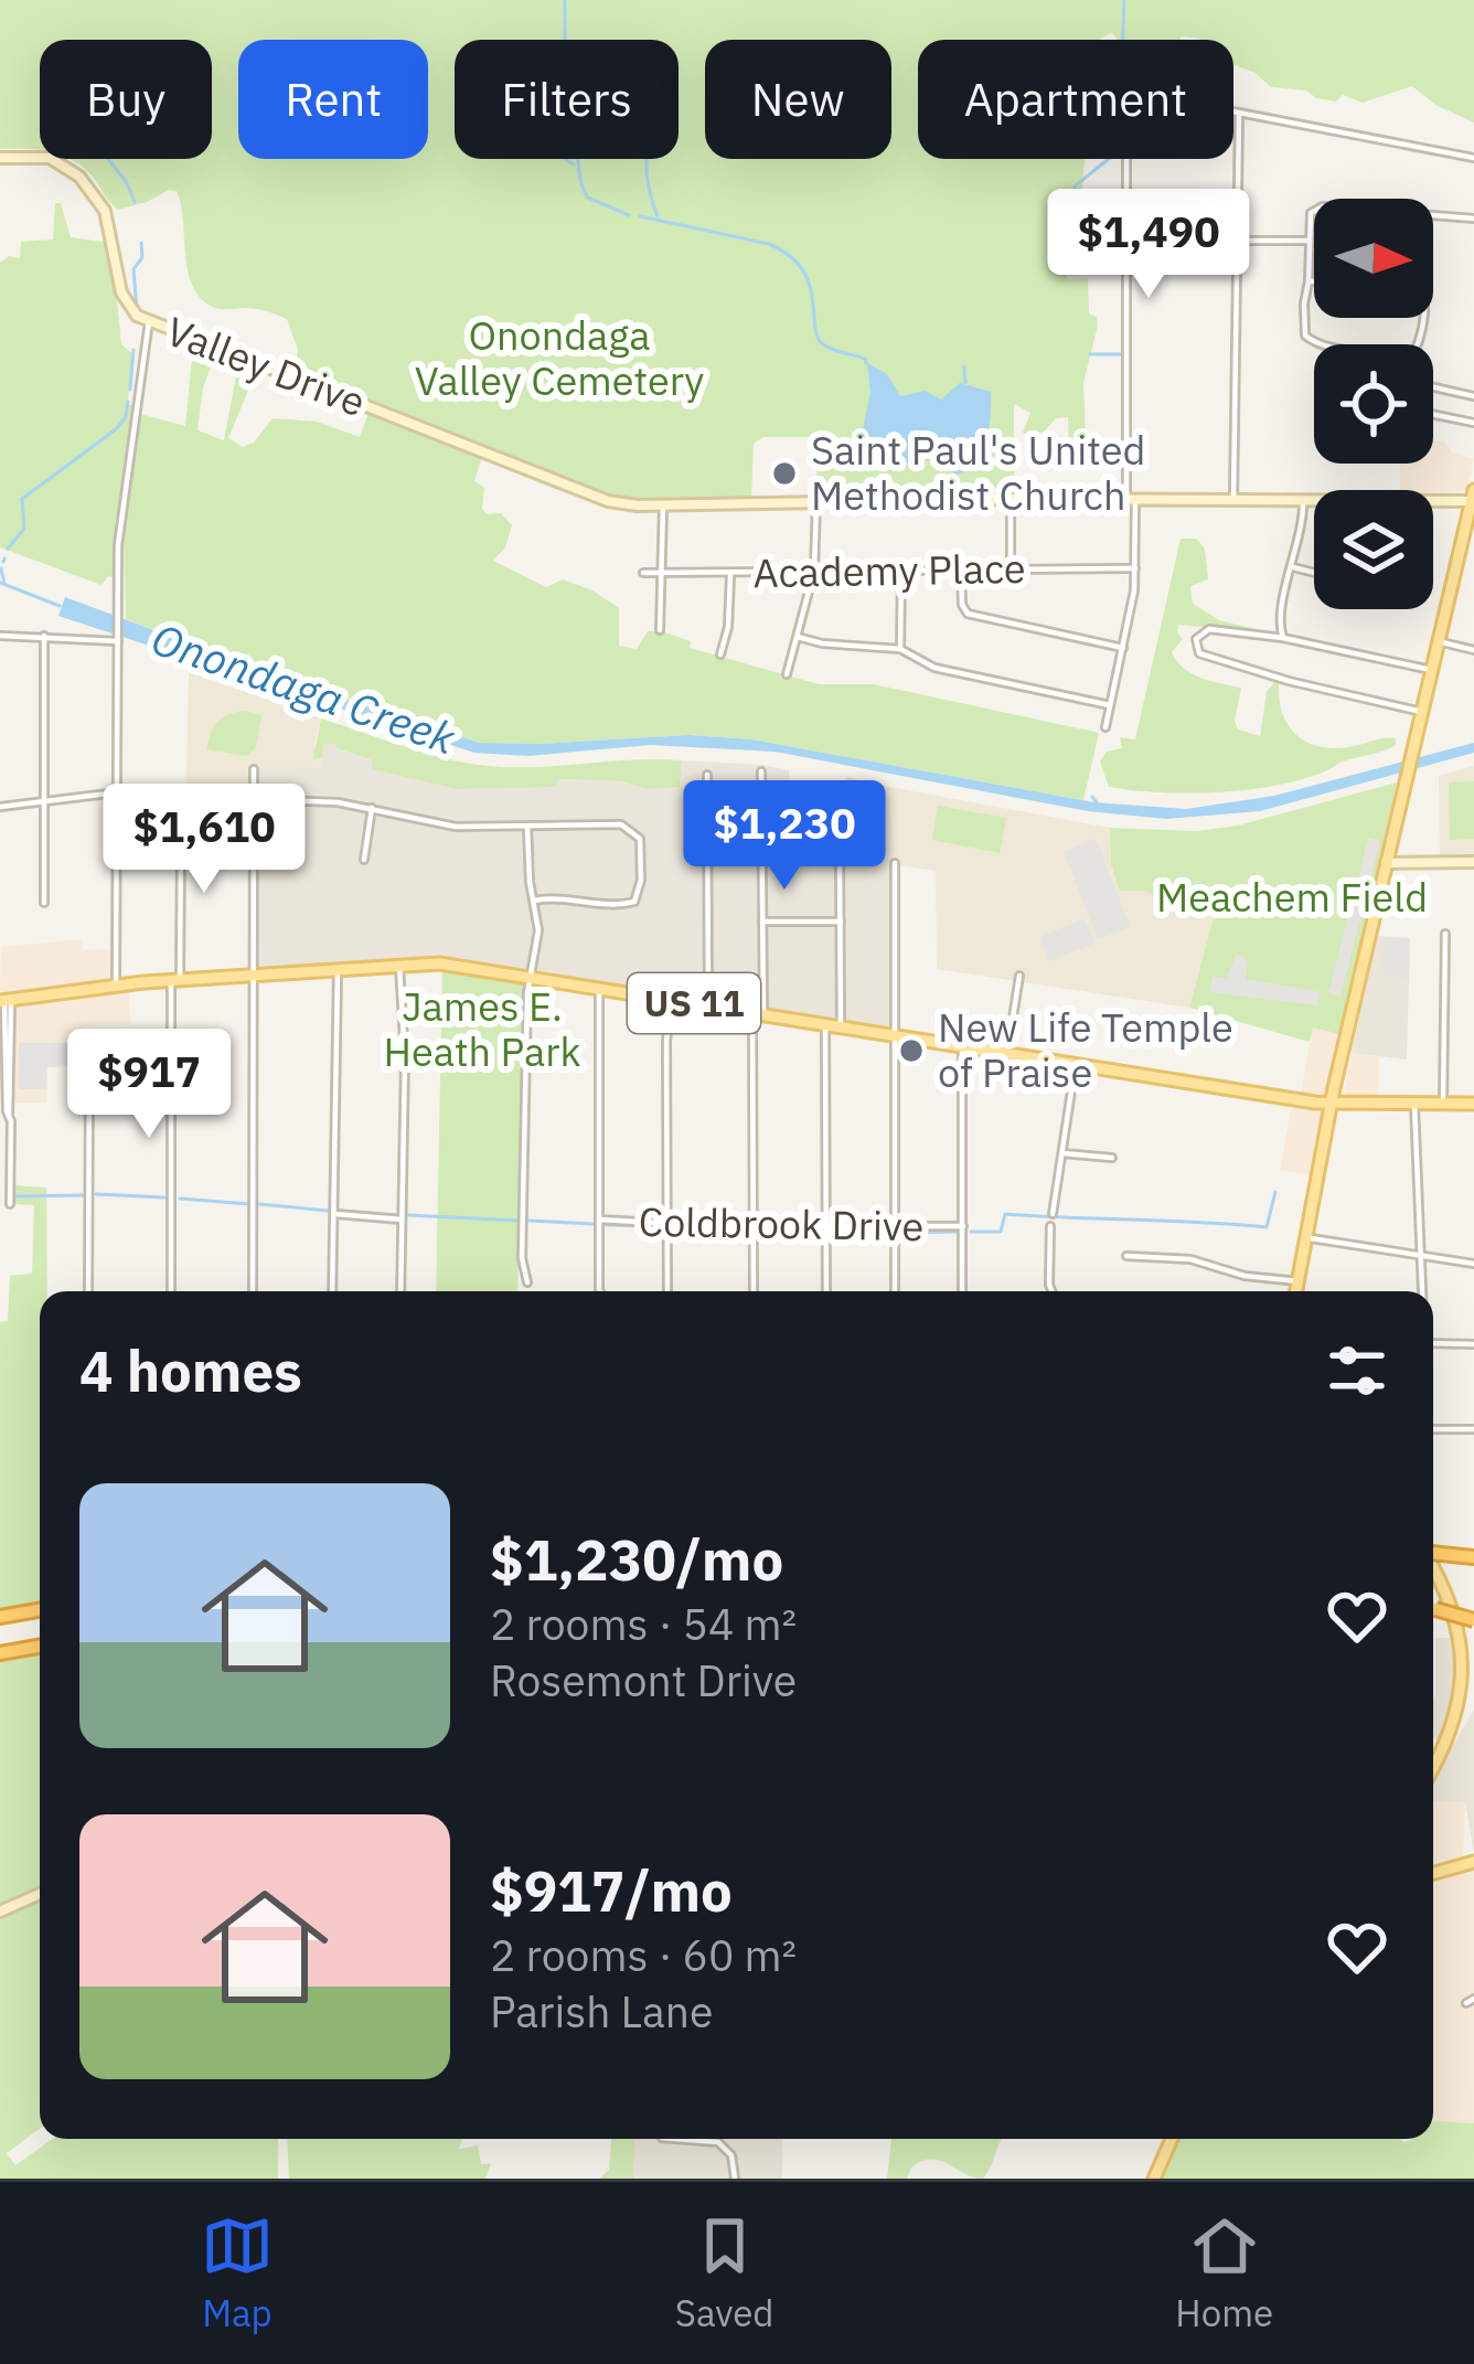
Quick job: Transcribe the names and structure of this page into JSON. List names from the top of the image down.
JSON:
{
  "streets": {
    "main road": ["Valley Drive", "US 11"],
    "street": ["Academy Place", "Coldbrook Drive"]
  },
  "water": ["Onondaga Creek"],
  "parks": ["Onondaga Valley Cemetery", "Meachem Field", "James E. Heath Park"],
  "places": ["Saint Paul's United Methodist Church", "New Life Temple of Praise"],
  "north": "right",
  "page": {
    "chip": [
      "Buy",
      "Rent",
      "Filters",
      "New",
      "Apartment"
    ],
    "price": [
      "$1,490",
      "$1,230",
      "$1,610",
      "$917"
    ],
    "heading": "4 homes",
    "list": [
      {
        "name": "$1,230/mo",
        "note": "2 rooms · 54 m² · Rosemont Drive"
      },
      {
        "name": "$917/mo",
        "note": "2 rooms · 60 m² · Parish Lane"
      }
    ],
    "tabs": ["Map", "Saved", "Home"]
  }
}
